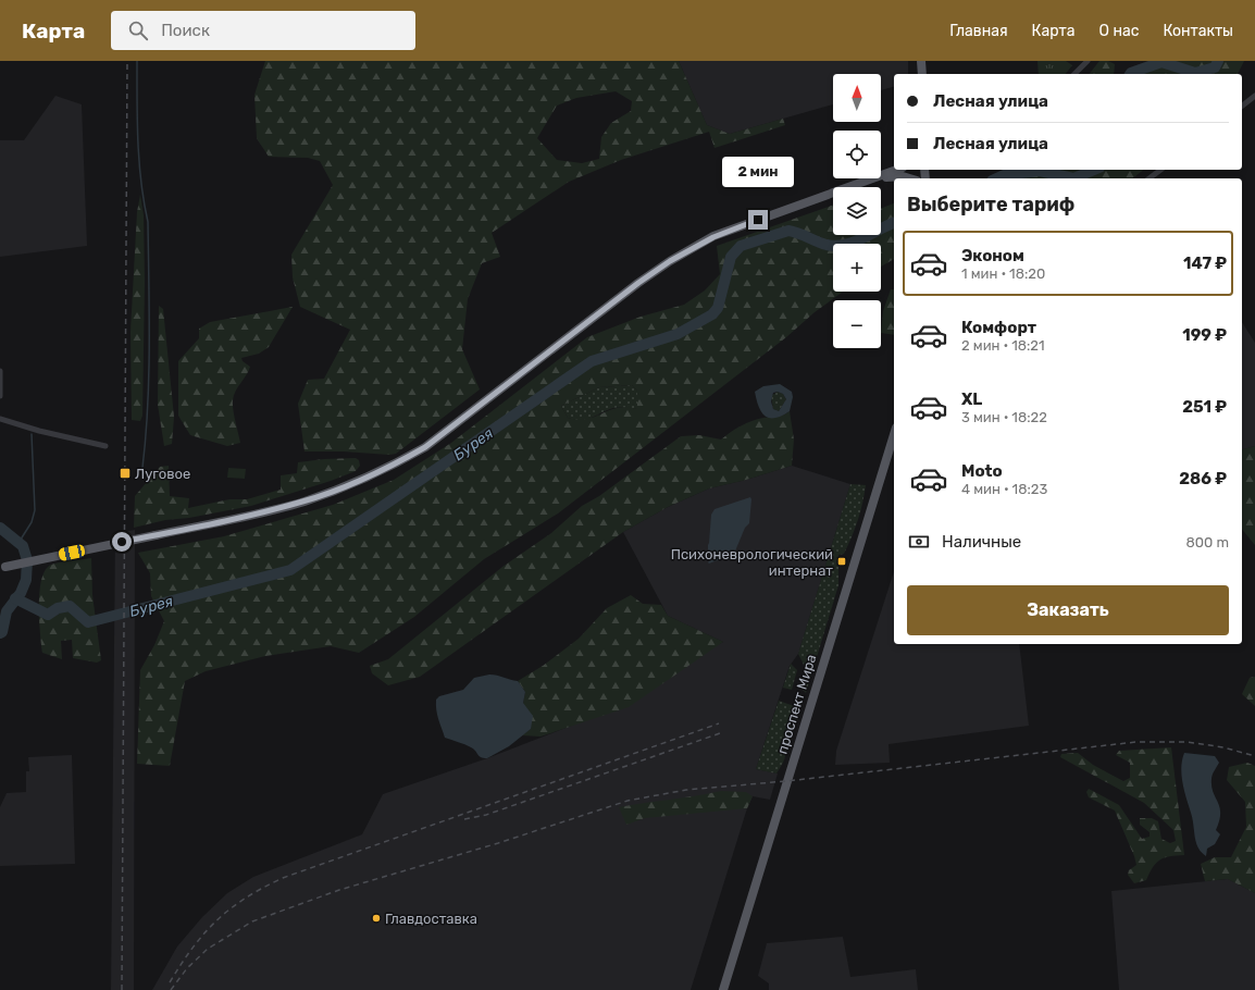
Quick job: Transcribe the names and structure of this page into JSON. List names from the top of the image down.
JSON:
{
  "streets": {
    "main road": ["проспект Мира"]
  },
  "water": ["Бурея"],
  "places": {
    "transit": ["Луговое", "Психоневрологический интернат"],
    "other": ["Главдоставка"]
  },
  "north": "top",
  "page": {
    "header": "Карта",
    "search": "Поиск",
    "nav": [
      "Главная",
      "Карта",
      "О нас",
      "Контакты"
    ],
    "map_buttons": ["+", "−"],
    "banner": ["Лесная улица", "Лесная улица"],
    "bubble": "2 мин",
    "heading": "Выберите тариф",
    "list": [
      {
        "name": "Эконом",
        "note": "1 мин · 18:20",
        "value": "147 ₽"
      },
      {
        "name": "Комфорт",
        "note": "2 мин · 18:21",
        "value": "199 ₽"
      },
      {
        "name": "XL",
        "note": "3 мин · 18:22",
        "value": "251 ₽"
      },
      {
        "name": "Moto",
        "note": "4 мин · 18:23",
        "value": "286 ₽"
      }
    ],
    "pay": ["Наличные", "800 m"],
    "buttons": "Заказать"
  }
}
